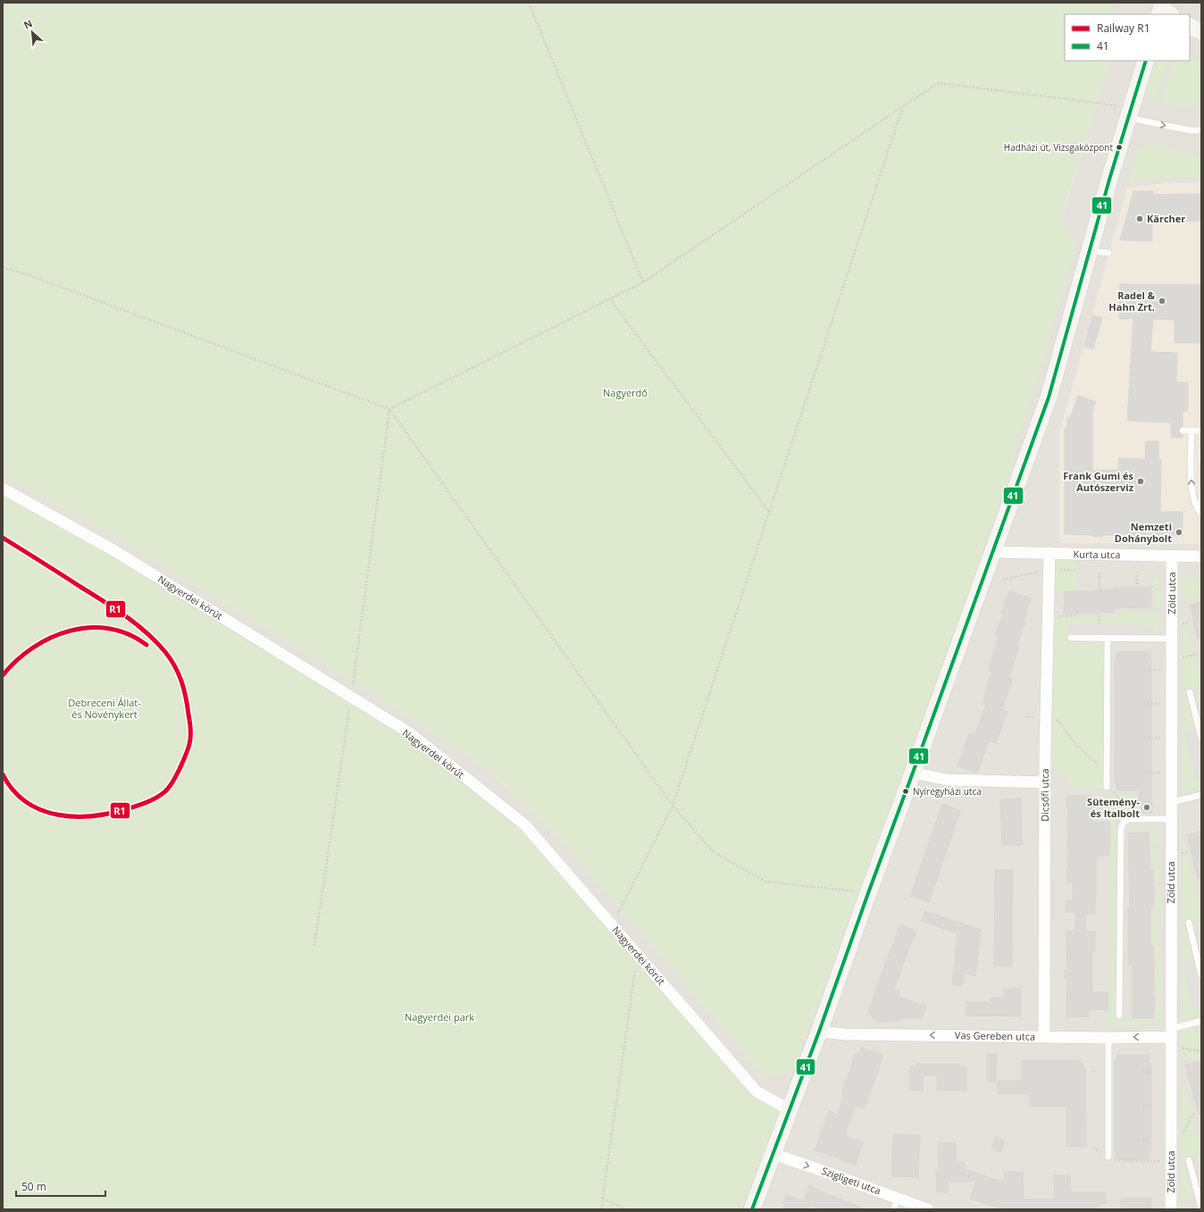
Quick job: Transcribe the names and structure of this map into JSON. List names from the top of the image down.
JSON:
{
  "streets": {
    "street": [
      "Kurta utca",
      "Zöld utca",
      "Nagyerdei körút",
      "Dicsőfi utca",
      "Vas Gereben utca",
      "Szigligeti utca"
    ]
  },
  "crossings": [
    ["Kurta utca", "Zöld utca"],
    ["Kurta utca", "Dicsőfi utca"],
    ["Zöld utca", "Vas Gereben utca"],
    ["Dicsőfi utca", "Vas Gereben utca"]
  ],
  "one_way": ["Vas Gereben utca", "Szigligeti utca"],
  "parks": ["Nagyerdő", "Debreceni Állat- és Növénykert", "Nagyerdei park"],
  "places": [
    "Hadházi út, Vizsgaközpont",
    "Kärcher",
    "Radel & Hahn Zrt.",
    "Frank Gumi és Autószerviz",
    "Nemzeti Dohánybolt",
    "Nyíregyházi utca",
    "Sütemény- és Italbolt"
  ],
  "lines": ["transit line 41", "rail line R1"],
  "legend": ["Railway R1", "41"],
  "scale_bar": "50 m",
  "north": "top left"
}
